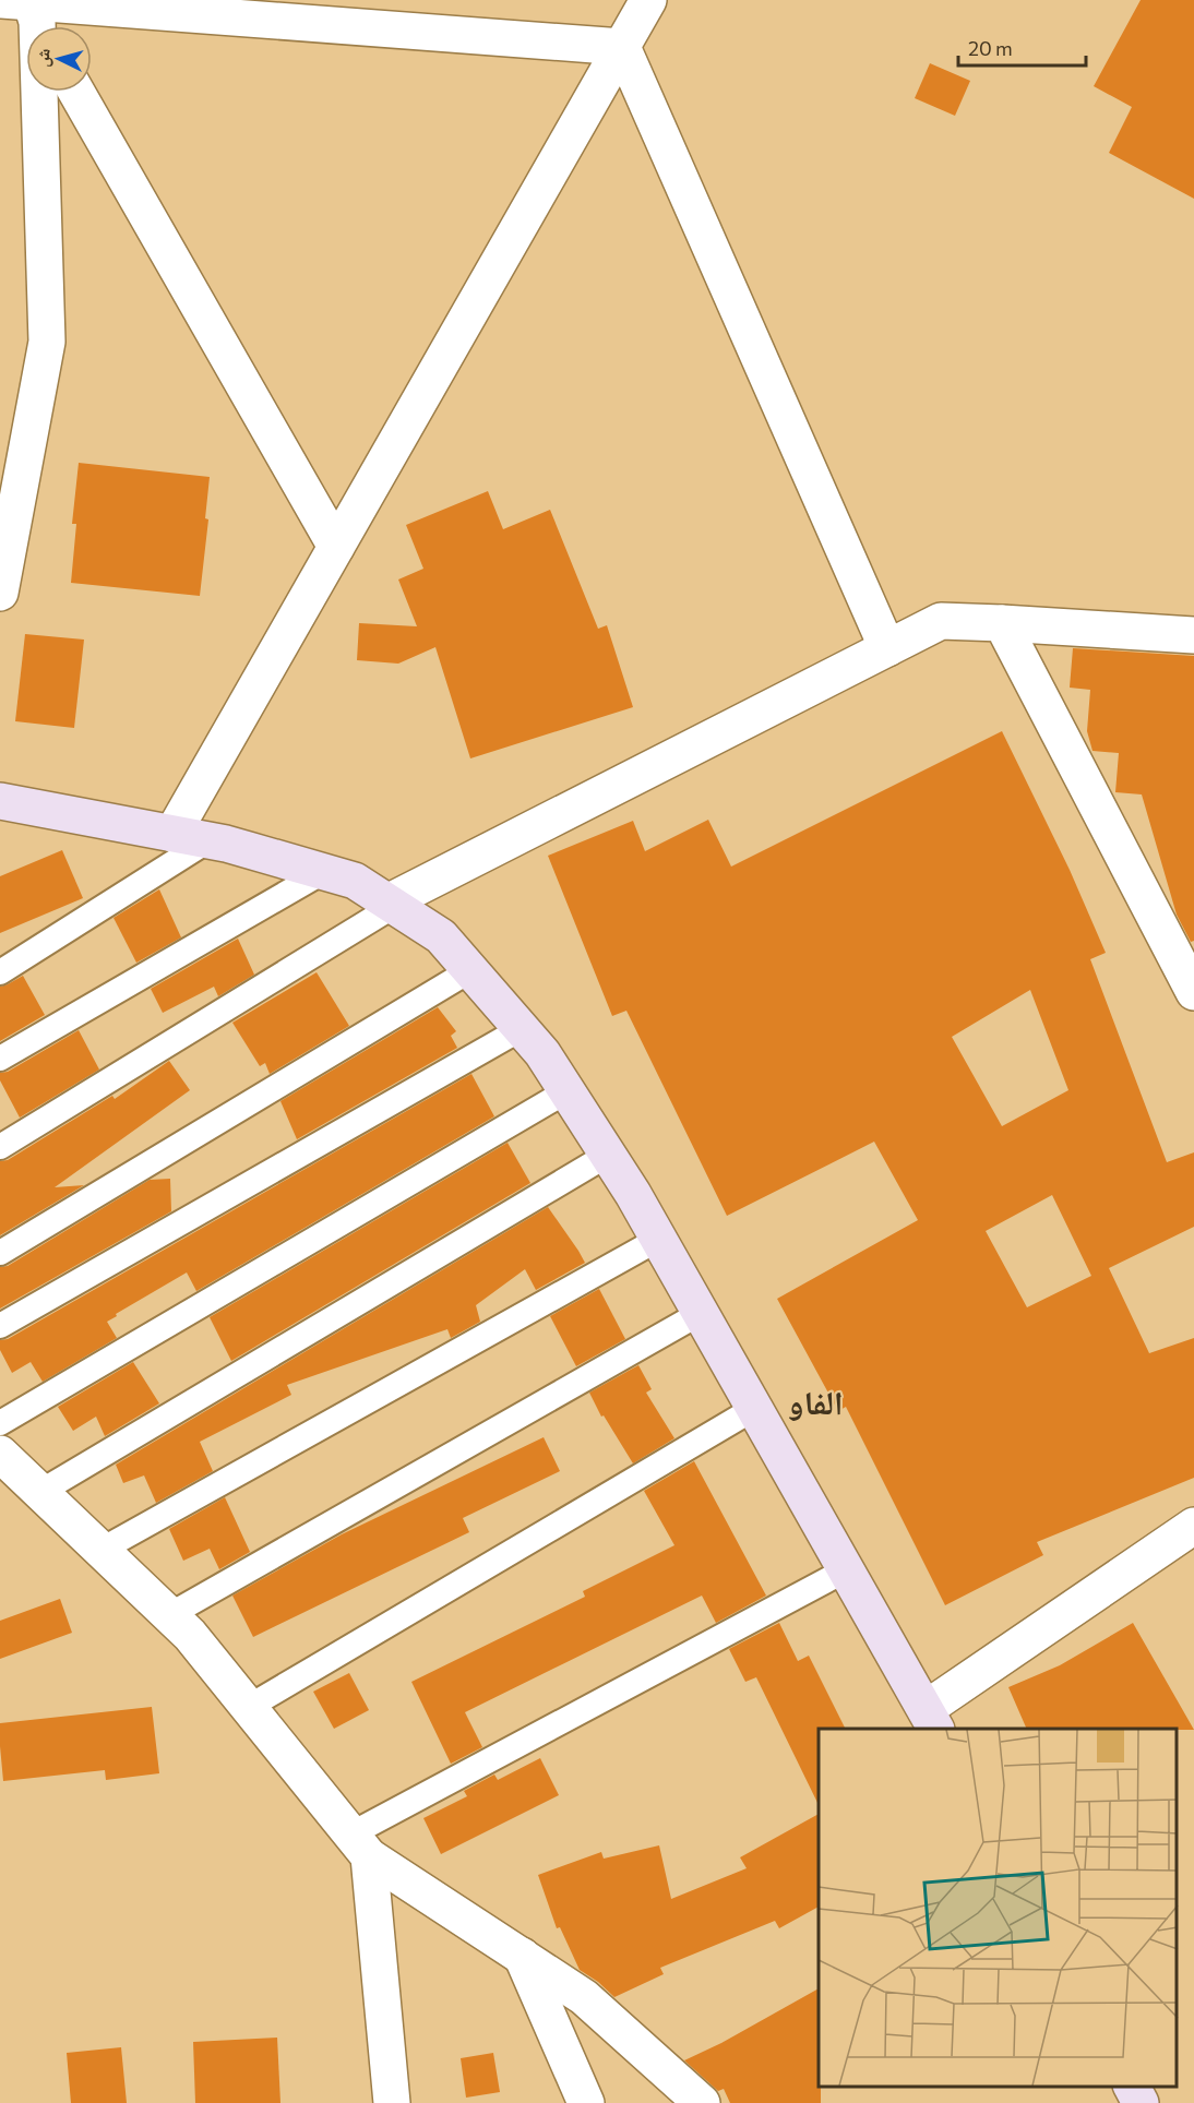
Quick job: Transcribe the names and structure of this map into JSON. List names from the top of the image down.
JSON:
{
  "districts": ["الفاو"],
  "scale_bar": "20 m",
  "north": "left"
}
